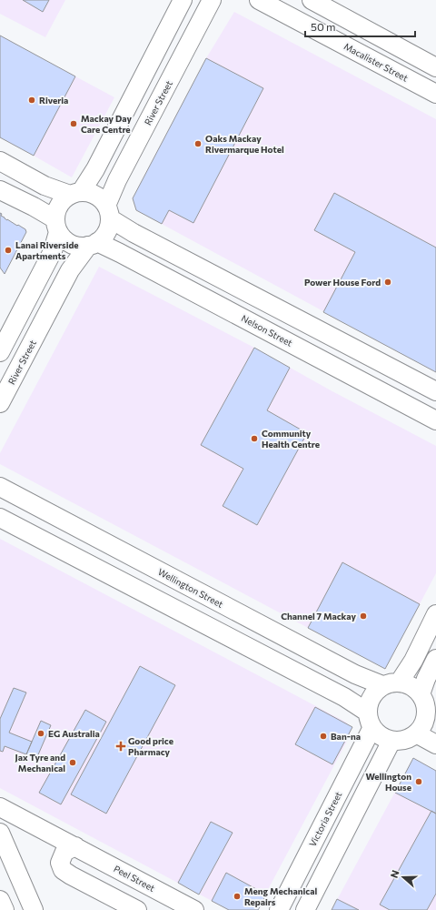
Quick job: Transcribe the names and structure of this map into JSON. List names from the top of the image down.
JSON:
{
  "streets": {
    "street": [
      "Macalister Street",
      "River Street",
      "Nelson Street",
      "Wellington Street",
      "Victoria Street",
      "Peel Street"
    ]
  },
  "crossings": [
    ["River Street", "Nelson Street"],
    ["Wellington Street", "Victoria Street"]
  ],
  "places": {
    "other": [
      "Riveria",
      "Mackay Day Care Centre",
      "Oaks Mackay Rivermarque Hotel",
      "Lanai Riverside Apartments",
      "Power House Ford",
      "Community Health Centre",
      "Channel 7 Mackay",
      "EG Australia",
      "Ban-na",
      "Jax Tyre and Mechanical",
      "Wellington House",
      "Meng Mechanical Repairs"
    ],
    "health": ["Good price Pharmacy"]
  },
  "scale_bar": "50 m",
  "north": "left"
}
